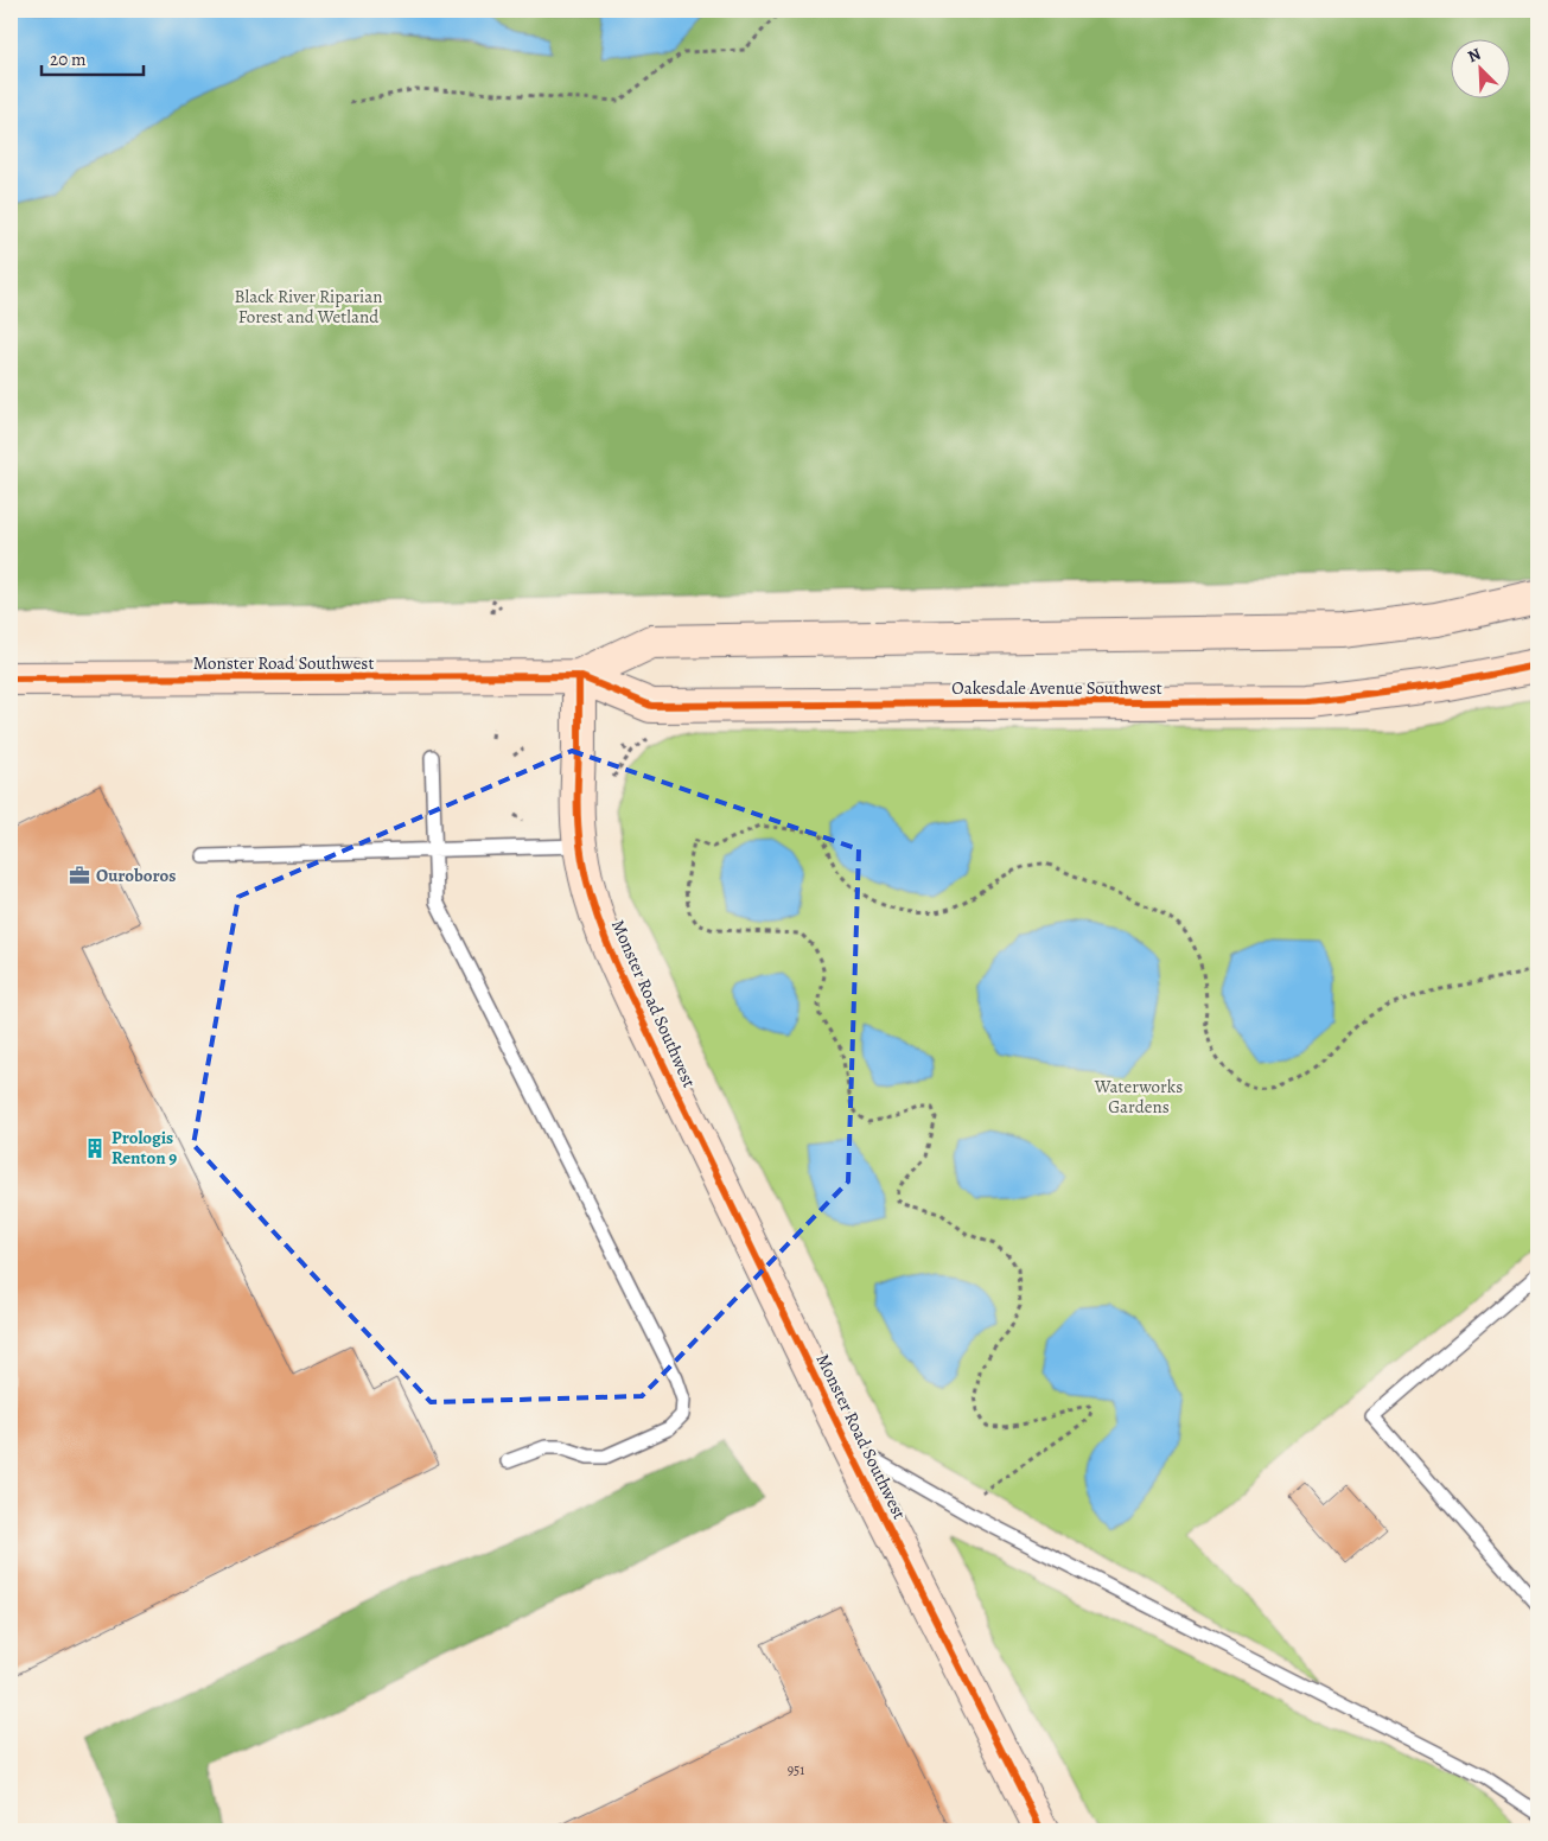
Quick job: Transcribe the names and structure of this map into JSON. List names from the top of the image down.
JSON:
{
  "streets": {
    "street": ["Monster Road Southwest", "Oakesdale Avenue Southwest"]
  },
  "crossings": [
    ["Monster Road Southwest", "Oakesdale Avenue Southwest"]
  ],
  "parks": ["Black River Riparian Forest and Wetland", "Waterworks Gardens"],
  "places": {
    "office": ["Ouroboros"],
    "building": ["Prologis Renton 9"]
  },
  "house_numbers": ["951"],
  "scale_bar": "20 m",
  "north": "top left"
}
